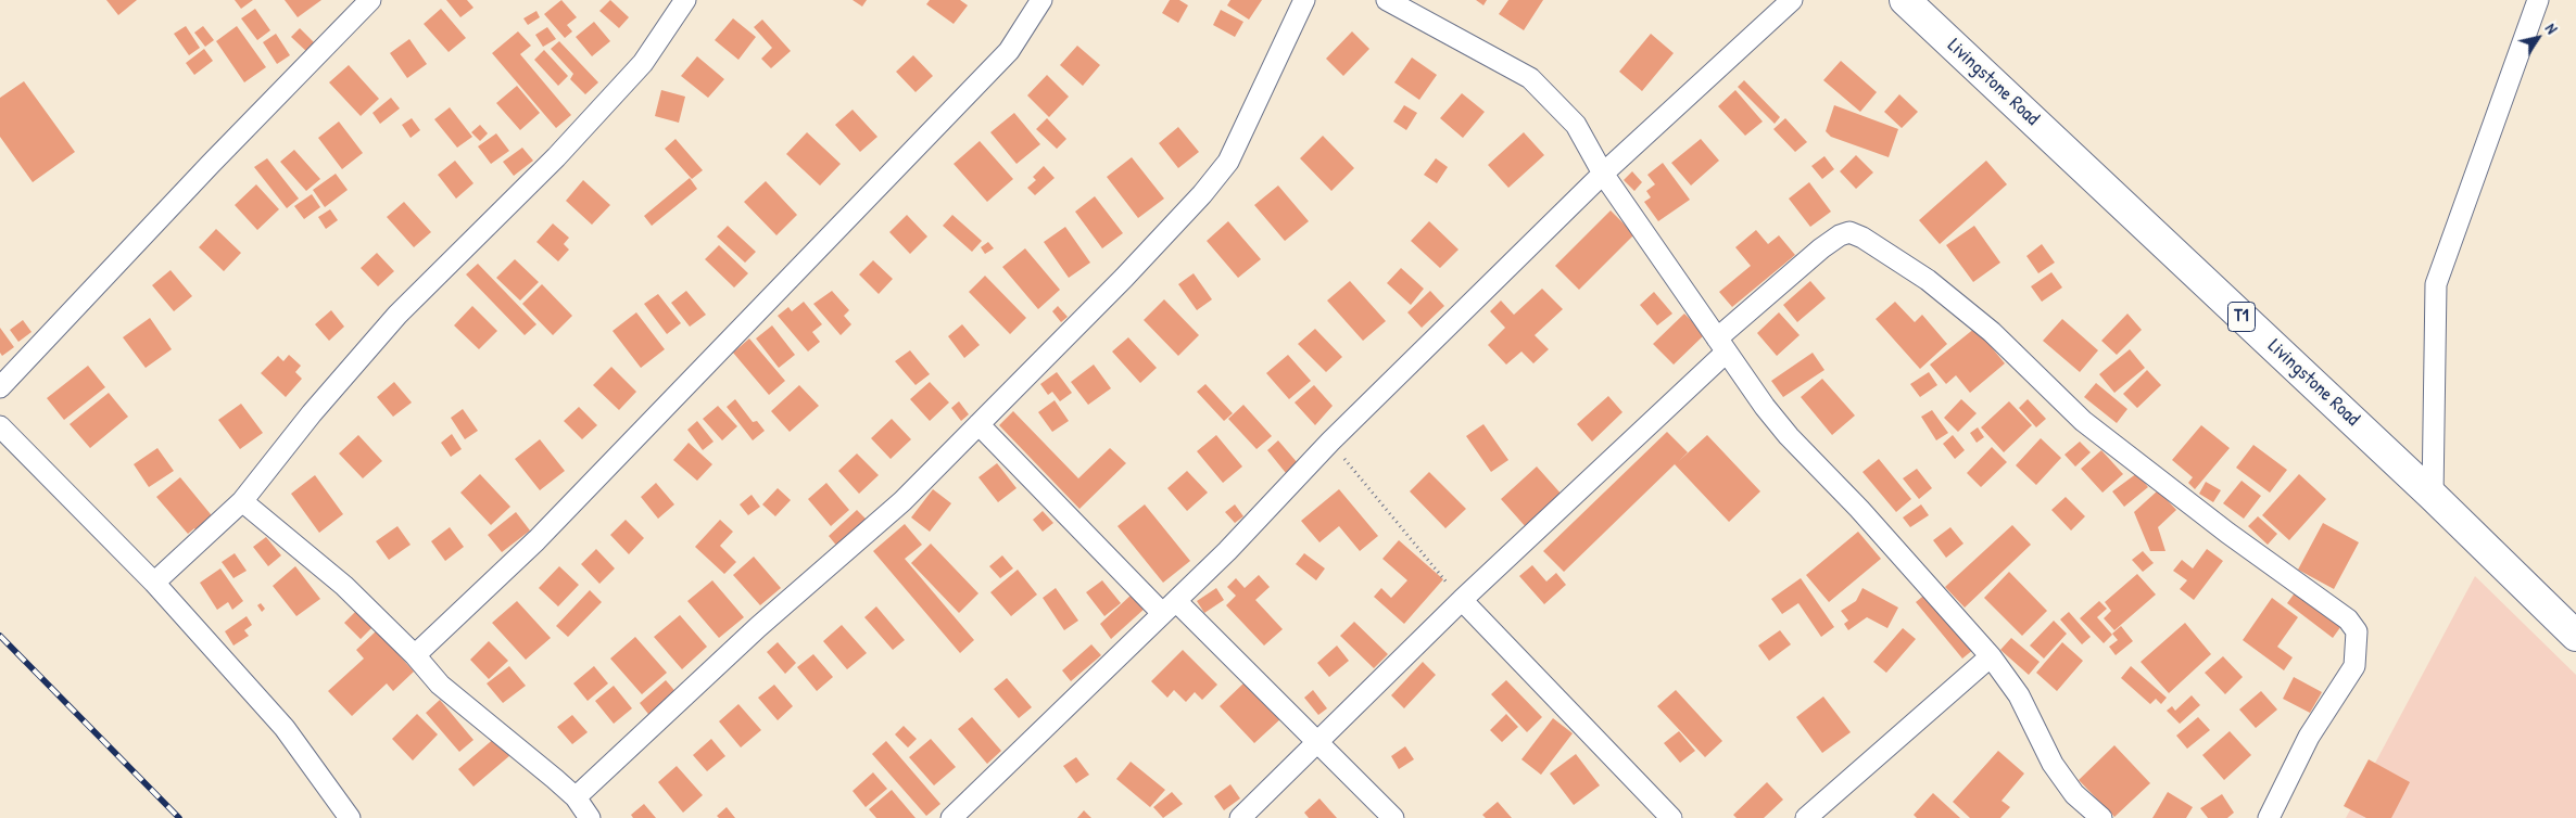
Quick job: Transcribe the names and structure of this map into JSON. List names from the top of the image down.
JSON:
{
  "streets": {
    "highway": ["Livingstone Road", "T1"]
  },
  "north": "top right"
}
